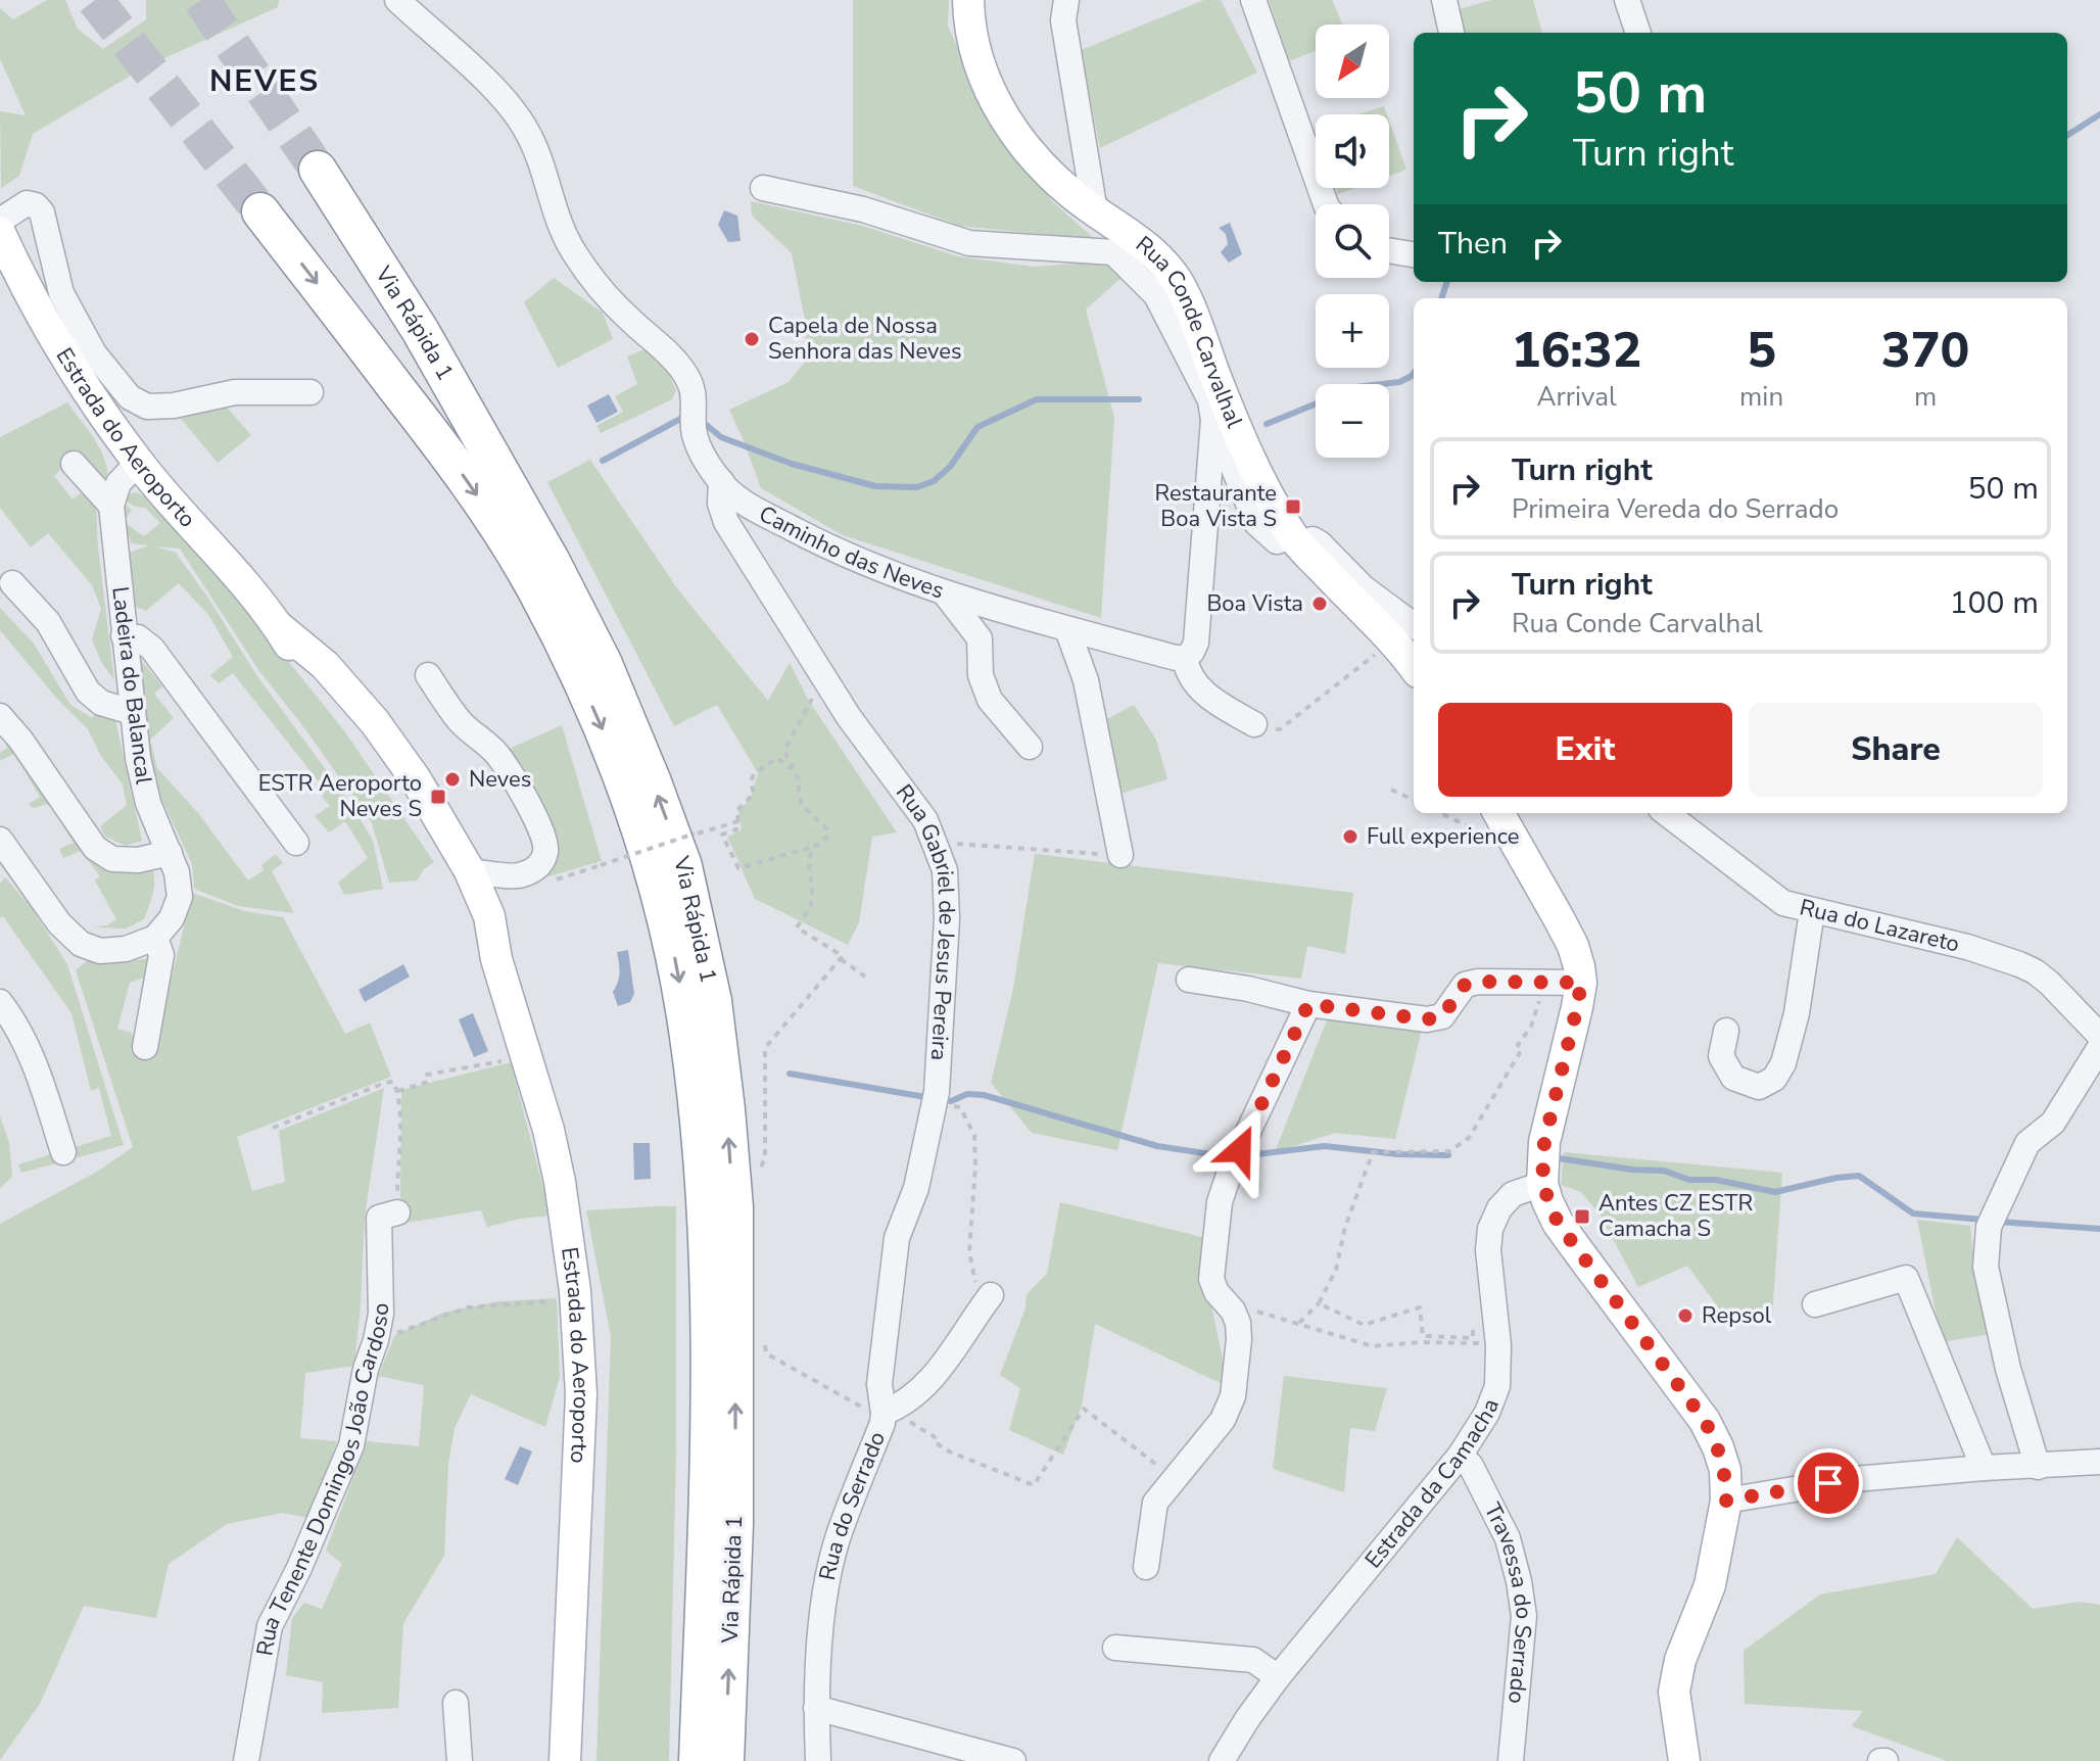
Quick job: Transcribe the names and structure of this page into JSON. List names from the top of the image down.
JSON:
{
  "streets": {
    "highway": ["Via Rápida 1"],
    "main road": ["Rua Conde Carvalhal", "Estrada do Aeroporto"],
    "street": [
      "Caminho das Neves",
      "Ladeira do Balancal",
      "Rua Gabriel de Jesus Pereira",
      "Rua do Lazareto",
      "Rua Tenente Domingos João Cardoso",
      "Estrada da Camacha",
      "Rua do Serrado",
      "Travessa do Serrado"
    ]
  },
  "crossings": [
    ["Caminho das Neves", "Rua Gabriel de Jesus Pereira"],
    ["Rua Gabriel de Jesus Pereira", "Rua do Serrado"],
    ["Estrada da Camacha", "Travessa do Serrado"]
  ],
  "districts": ["NEVES"],
  "places": {
    "other": [
      "Capela de Nossa Senhora das Neves",
      "Boa Vista",
      "Neves",
      "Full experience",
      "Repsol"
    ],
    "transit": ["Restaurante Boa Vista S", "ESTR Aeroporto Neves S", "Antes CZ ESTR Camacha S"]
  },
  "north": "bottom left",
  "page": {
    "map_buttons": ["+", "−"],
    "turn": ["50 m", "Turn right"],
    "then": "Then",
    "eta": [
      "16:32",
      "Arrival",
      "5",
      "min",
      "370",
      "m"
    ],
    "list": [
      {
        "name": "Turn right",
        "note": "Primeira Vereda do Serrado",
        "value": "50 m"
      },
      {
        "name": "Turn right",
        "note": "Rua Conde Carvalhal",
        "value": "100 m"
      }
    ],
    "buttons": ["Exit", "Share"]
  }
}
